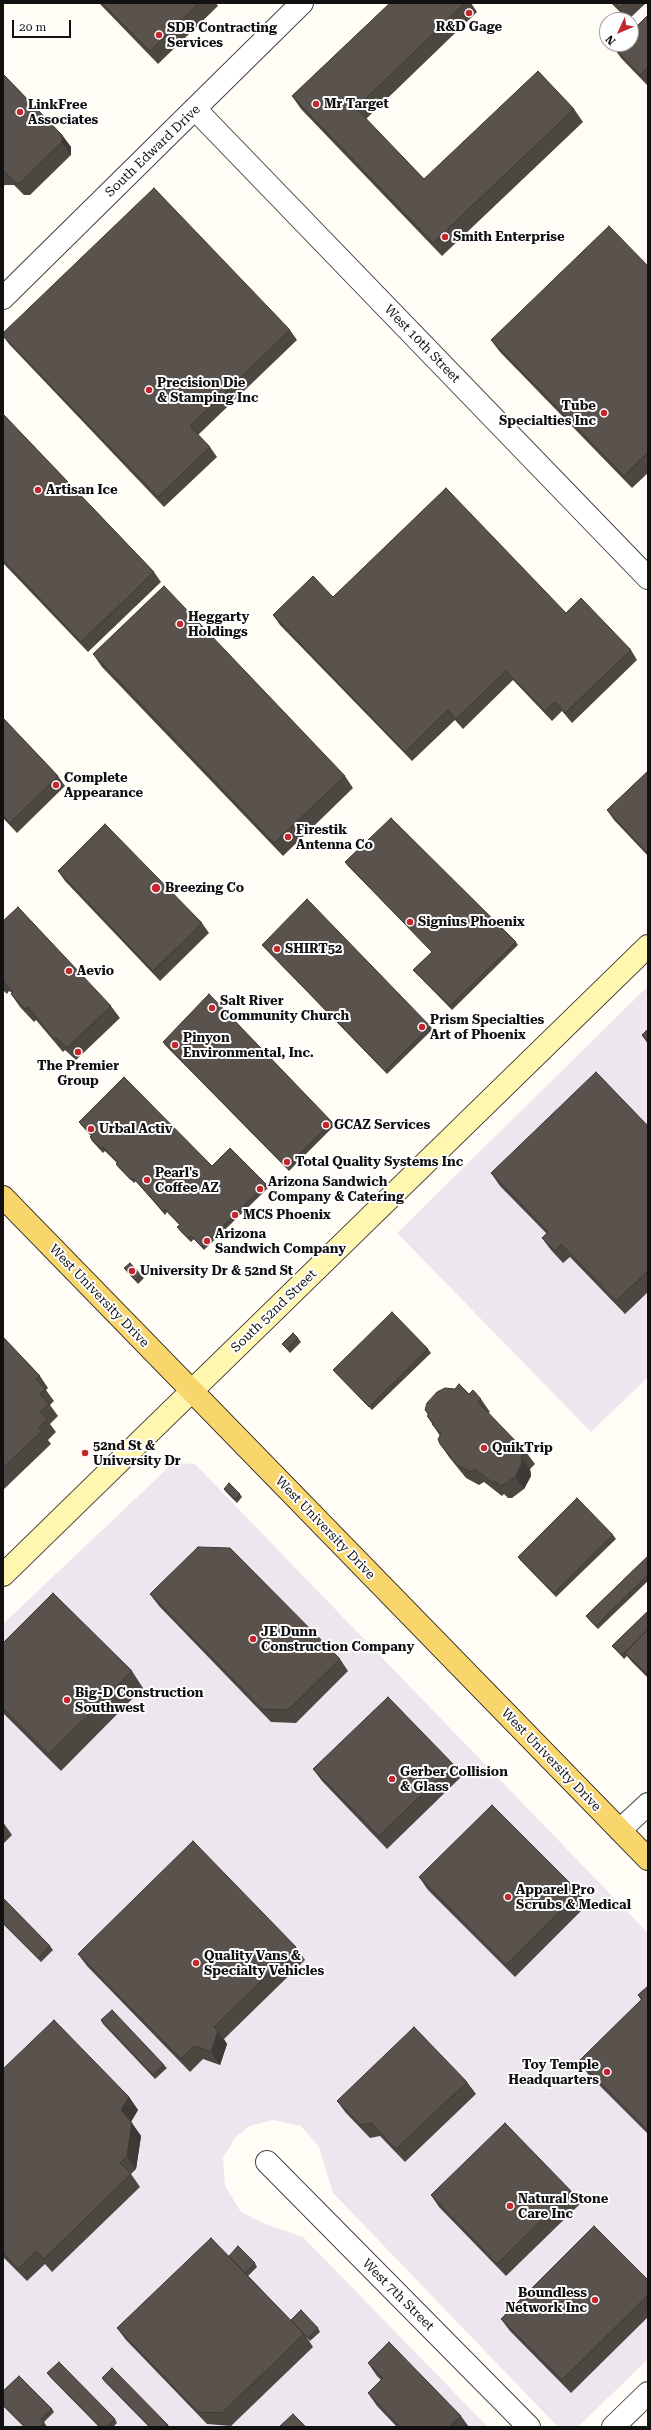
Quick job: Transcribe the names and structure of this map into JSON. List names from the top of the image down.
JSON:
{
  "streets": {
    "main road": ["West University Drive", "South 52nd Street"],
    "street": ["South Edward Drive", "West 10th Street", "West 7th Street"]
  },
  "crossings": [
    ["South Edward Drive", "West 10th Street"],
    ["West University Drive", "South 52nd Street"]
  ],
  "places": [
    "R&D Gage",
    "SDB Contracting Services",
    "Mr Target",
    "LinkFree Associates",
    "Smith Enterprise",
    "Precision Die & Stamping Inc",
    "Tube Specialties Inc",
    "Artisan Ice",
    "Heggarty Holdings",
    "Complete Appearance",
    "Firestik Antenna Co",
    "Breezing Co",
    "Signius Phoenix",
    "SHIRT52",
    "Aevio",
    "Salt River Community Church",
    "Prism Specialties Art of Phoenix",
    "Pinyon Environmental, Inc.",
    "The Premier Group",
    "GCAZ Services",
    "Urbal Activ",
    "Total Quality Systems Inc",
    "Pearl's Coffee AZ",
    "Arizona Sandwich Company & Catering",
    "MCS Phoenix",
    "Arizona Sandwich Company",
    "University Dr & 52nd St",
    "QuikTrip",
    "52nd St & University Dr",
    "JE Dunn Construction Company",
    "Big-D Construction Southwest",
    "Gerber Collision & Glass",
    "Apparel Pro Scrubs & Medical",
    "Quality Vans & Specialty Vehicles",
    "Toy Temple Headquarters",
    "Natural Stone Care Inc",
    "Boundless Network Inc"
  ],
  "scale_bar": "20 m",
  "north": "bottom left"
}
